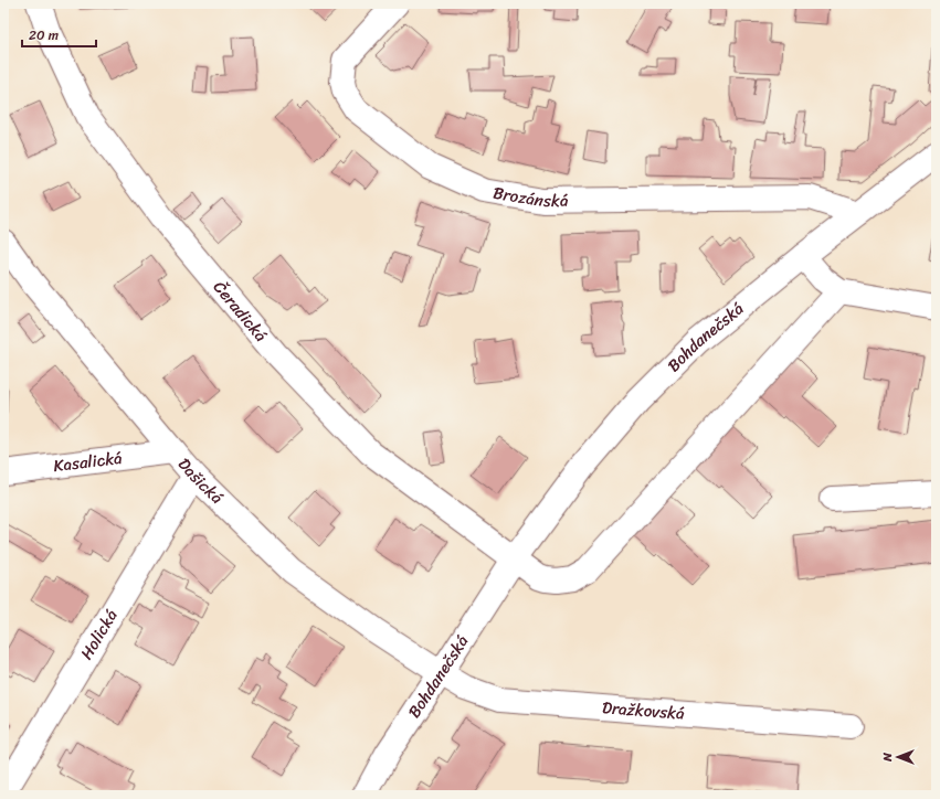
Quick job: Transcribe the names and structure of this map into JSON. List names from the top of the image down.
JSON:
{
  "streets": {
    "street": [
      "Brozánská",
      "Čeradická",
      "Bohdanečská",
      "Kasalická",
      "Dašická",
      "Holická",
      "Dražkovská"
    ]
  },
  "crossings": [
    ["Brozánská", "Bohdanečská"],
    ["Čeradická", "Bohdanečská"],
    ["Bohdanečská", "Dašická"],
    ["Bohdanečská", "Dražkovská"],
    ["Kasalická", "Dašická"],
    ["Dašická", "Holická"],
    ["Dašická", "Dražkovská"]
  ],
  "scale_bar": "20 m",
  "north": "left"
}
